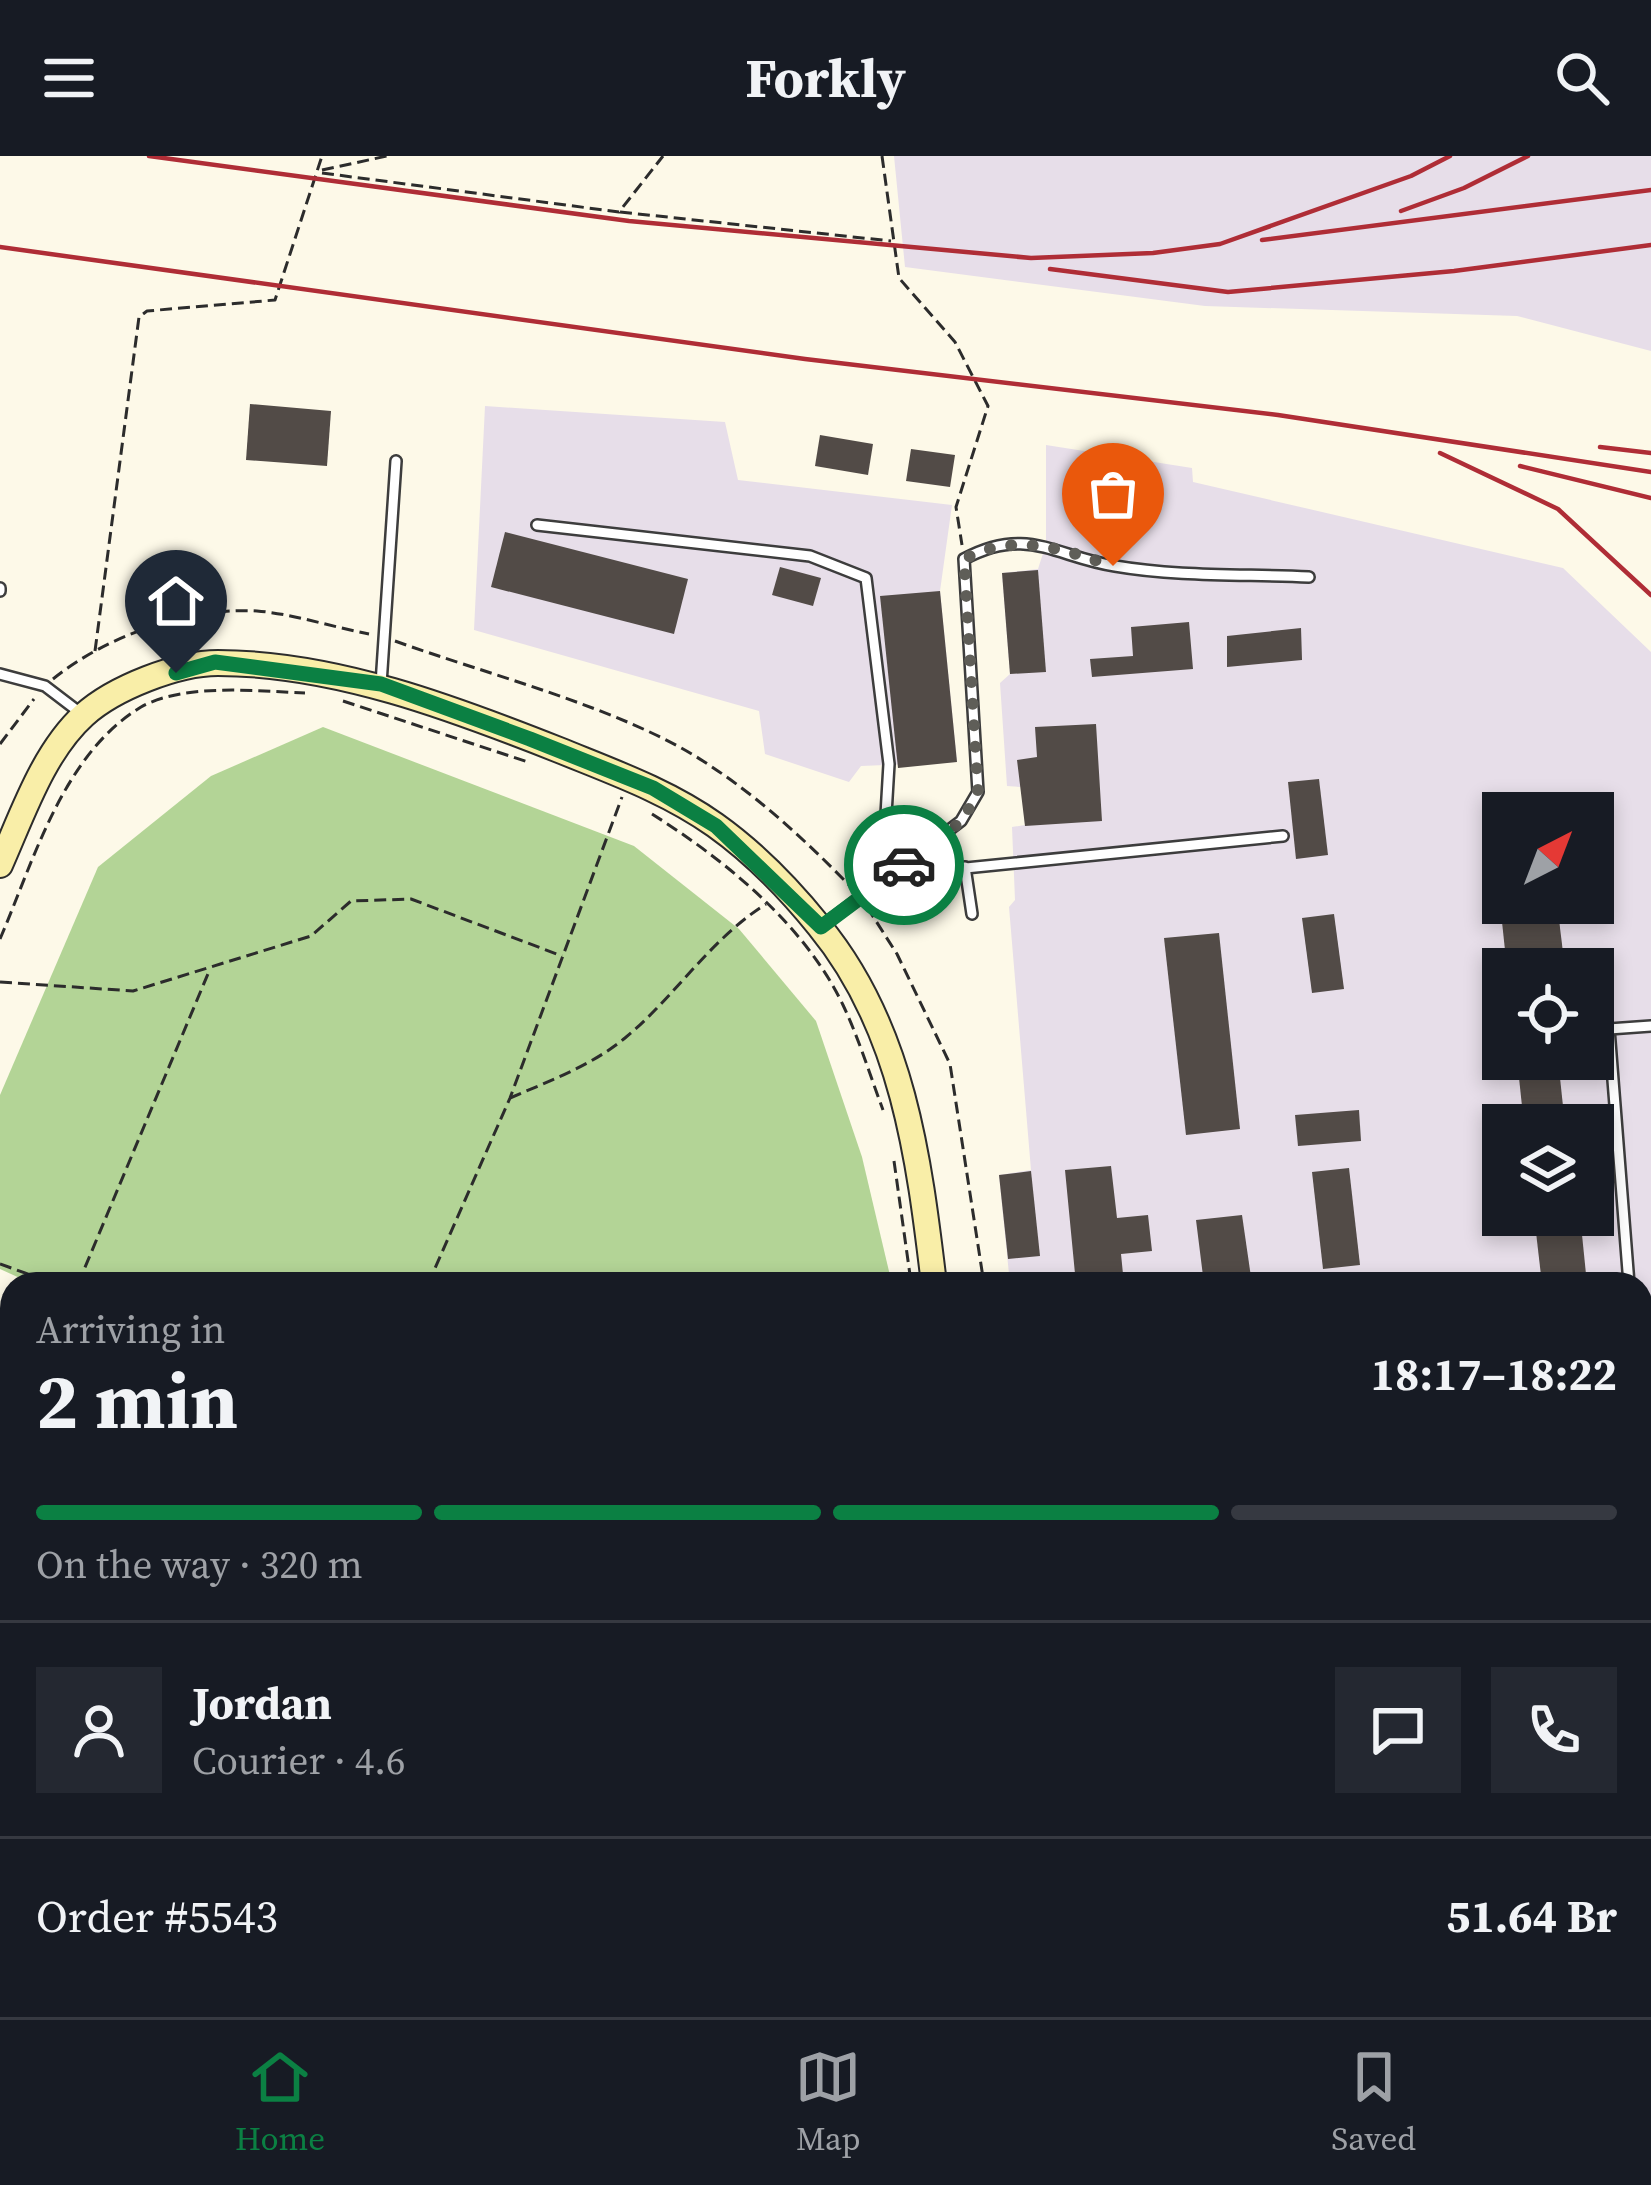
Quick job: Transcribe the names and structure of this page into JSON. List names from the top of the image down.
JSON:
{
  "north": "top right",
  "page": {
    "header": "Forkly",
    "heading": ["2 min", "Arriving in", "18:17–18:22"],
    "panel": [
      "Jordan",
      "Courier · 4.6",
      "Order #5543",
      "51.64 Br"
    ],
    "bar": "On the way · 320 m",
    "tabs": ["Home", "Map", "Saved"]
  }
}
